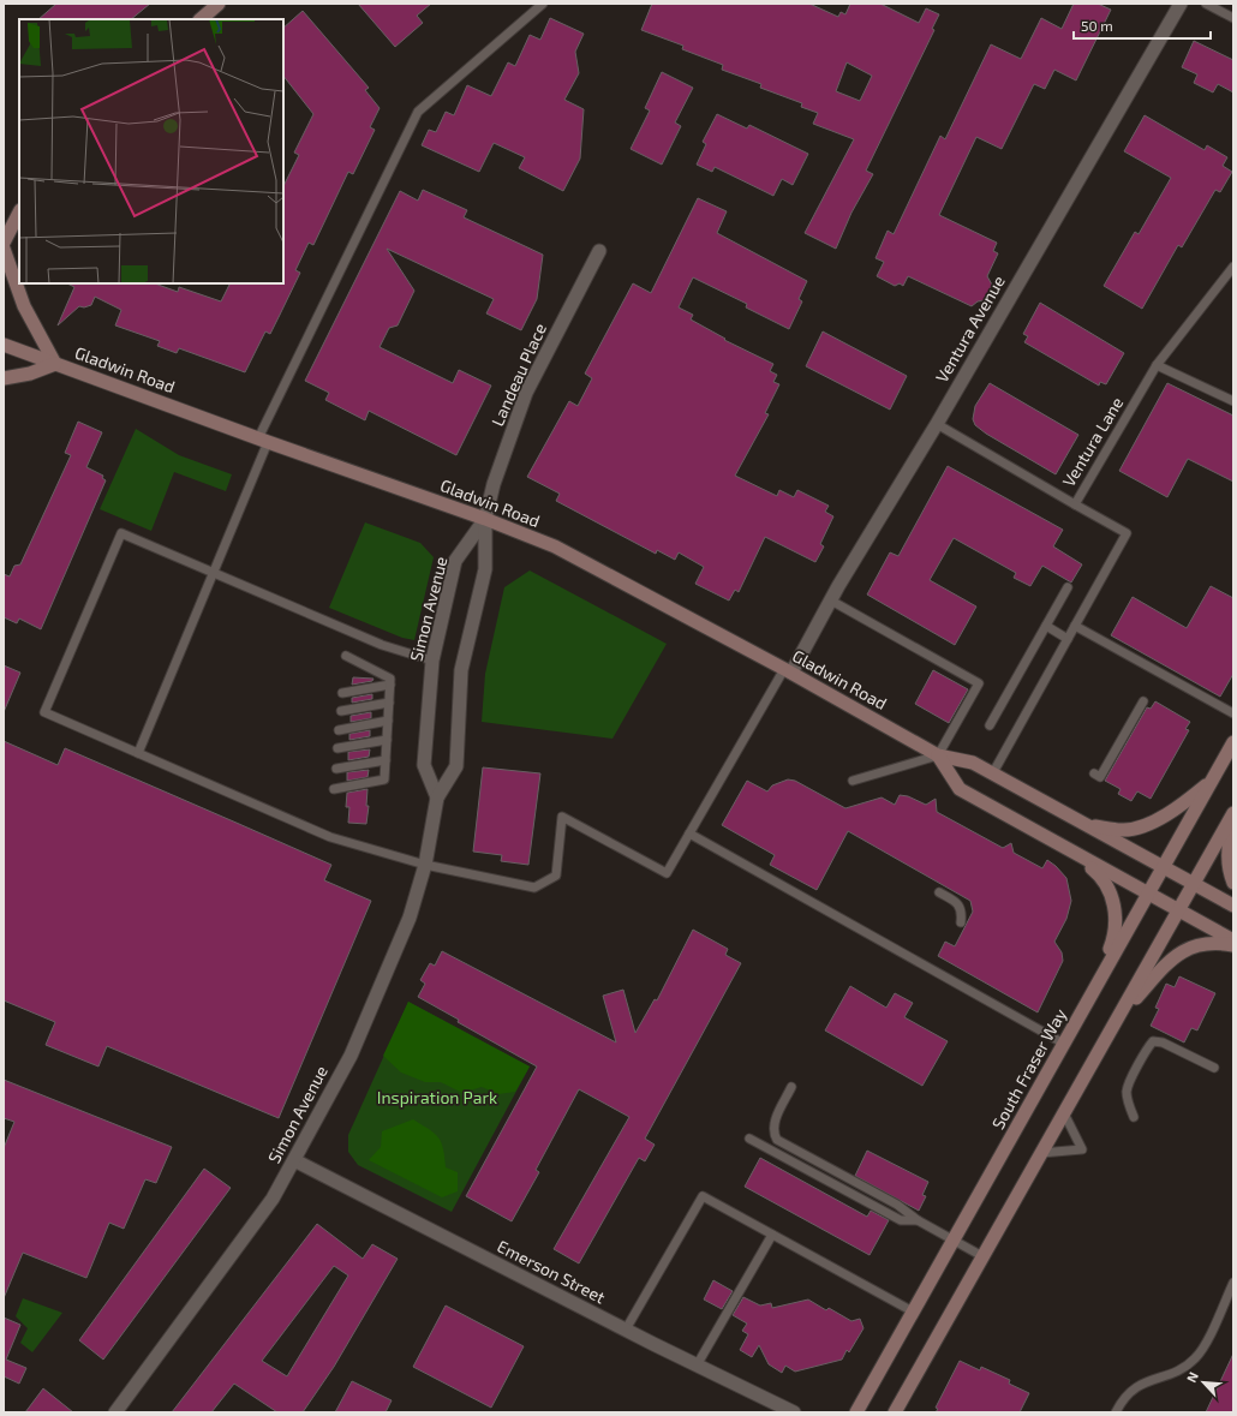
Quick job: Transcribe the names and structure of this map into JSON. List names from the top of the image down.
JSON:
{
  "streets": {
    "main road": ["Gladwin Road", "South Fraser Way"],
    "street": [
      "Ventura Avenue",
      "Landeau Place",
      "Simon Avenue",
      "Emerson Street"
    ],
    "lane": ["Ventura Lane"]
  },
  "crossings": [
    ["Ventura Avenue", "Gladwin Road"],
    ["Ventura Avenue", "Ventura Lane"],
    ["Gladwin Road", "Landeau Place"],
    ["Gladwin Road", "Simon Avenue"],
    ["Gladwin Road", "South Fraser Way"],
    ["Landeau Place", "Simon Avenue"],
    ["Simon Avenue", "Emerson Street"]
  ],
  "parks": ["Inspiration Park"],
  "scale_bar": "50 m",
  "north": "top left"
}
